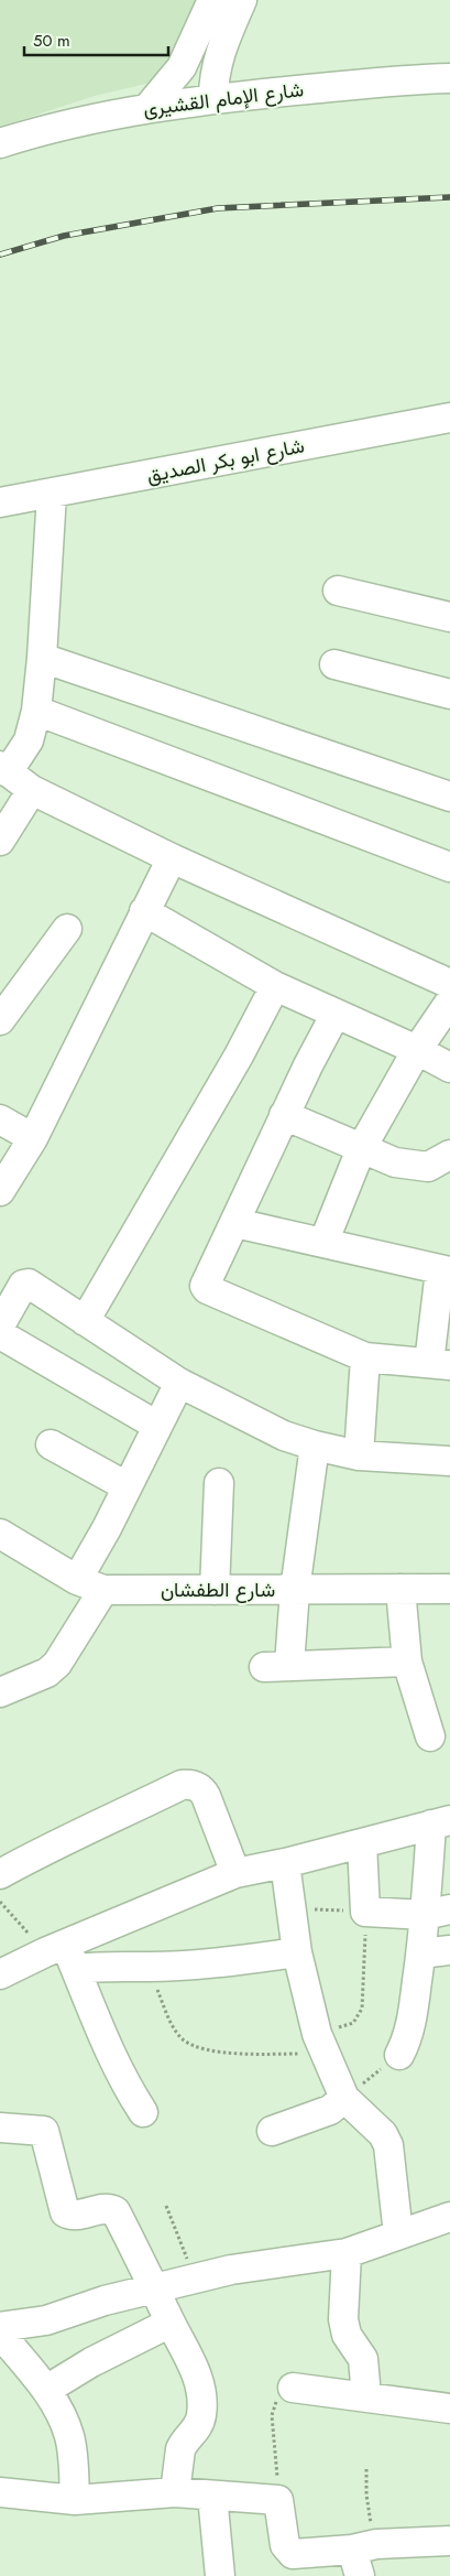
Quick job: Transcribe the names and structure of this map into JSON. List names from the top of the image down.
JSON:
{
  "streets": {
    "street": ["شارع الإمام القشيرى", "شارع ابو بكر الصديق", "شارع الطفشان"]
  },
  "scale_bar": "50 m"
}
